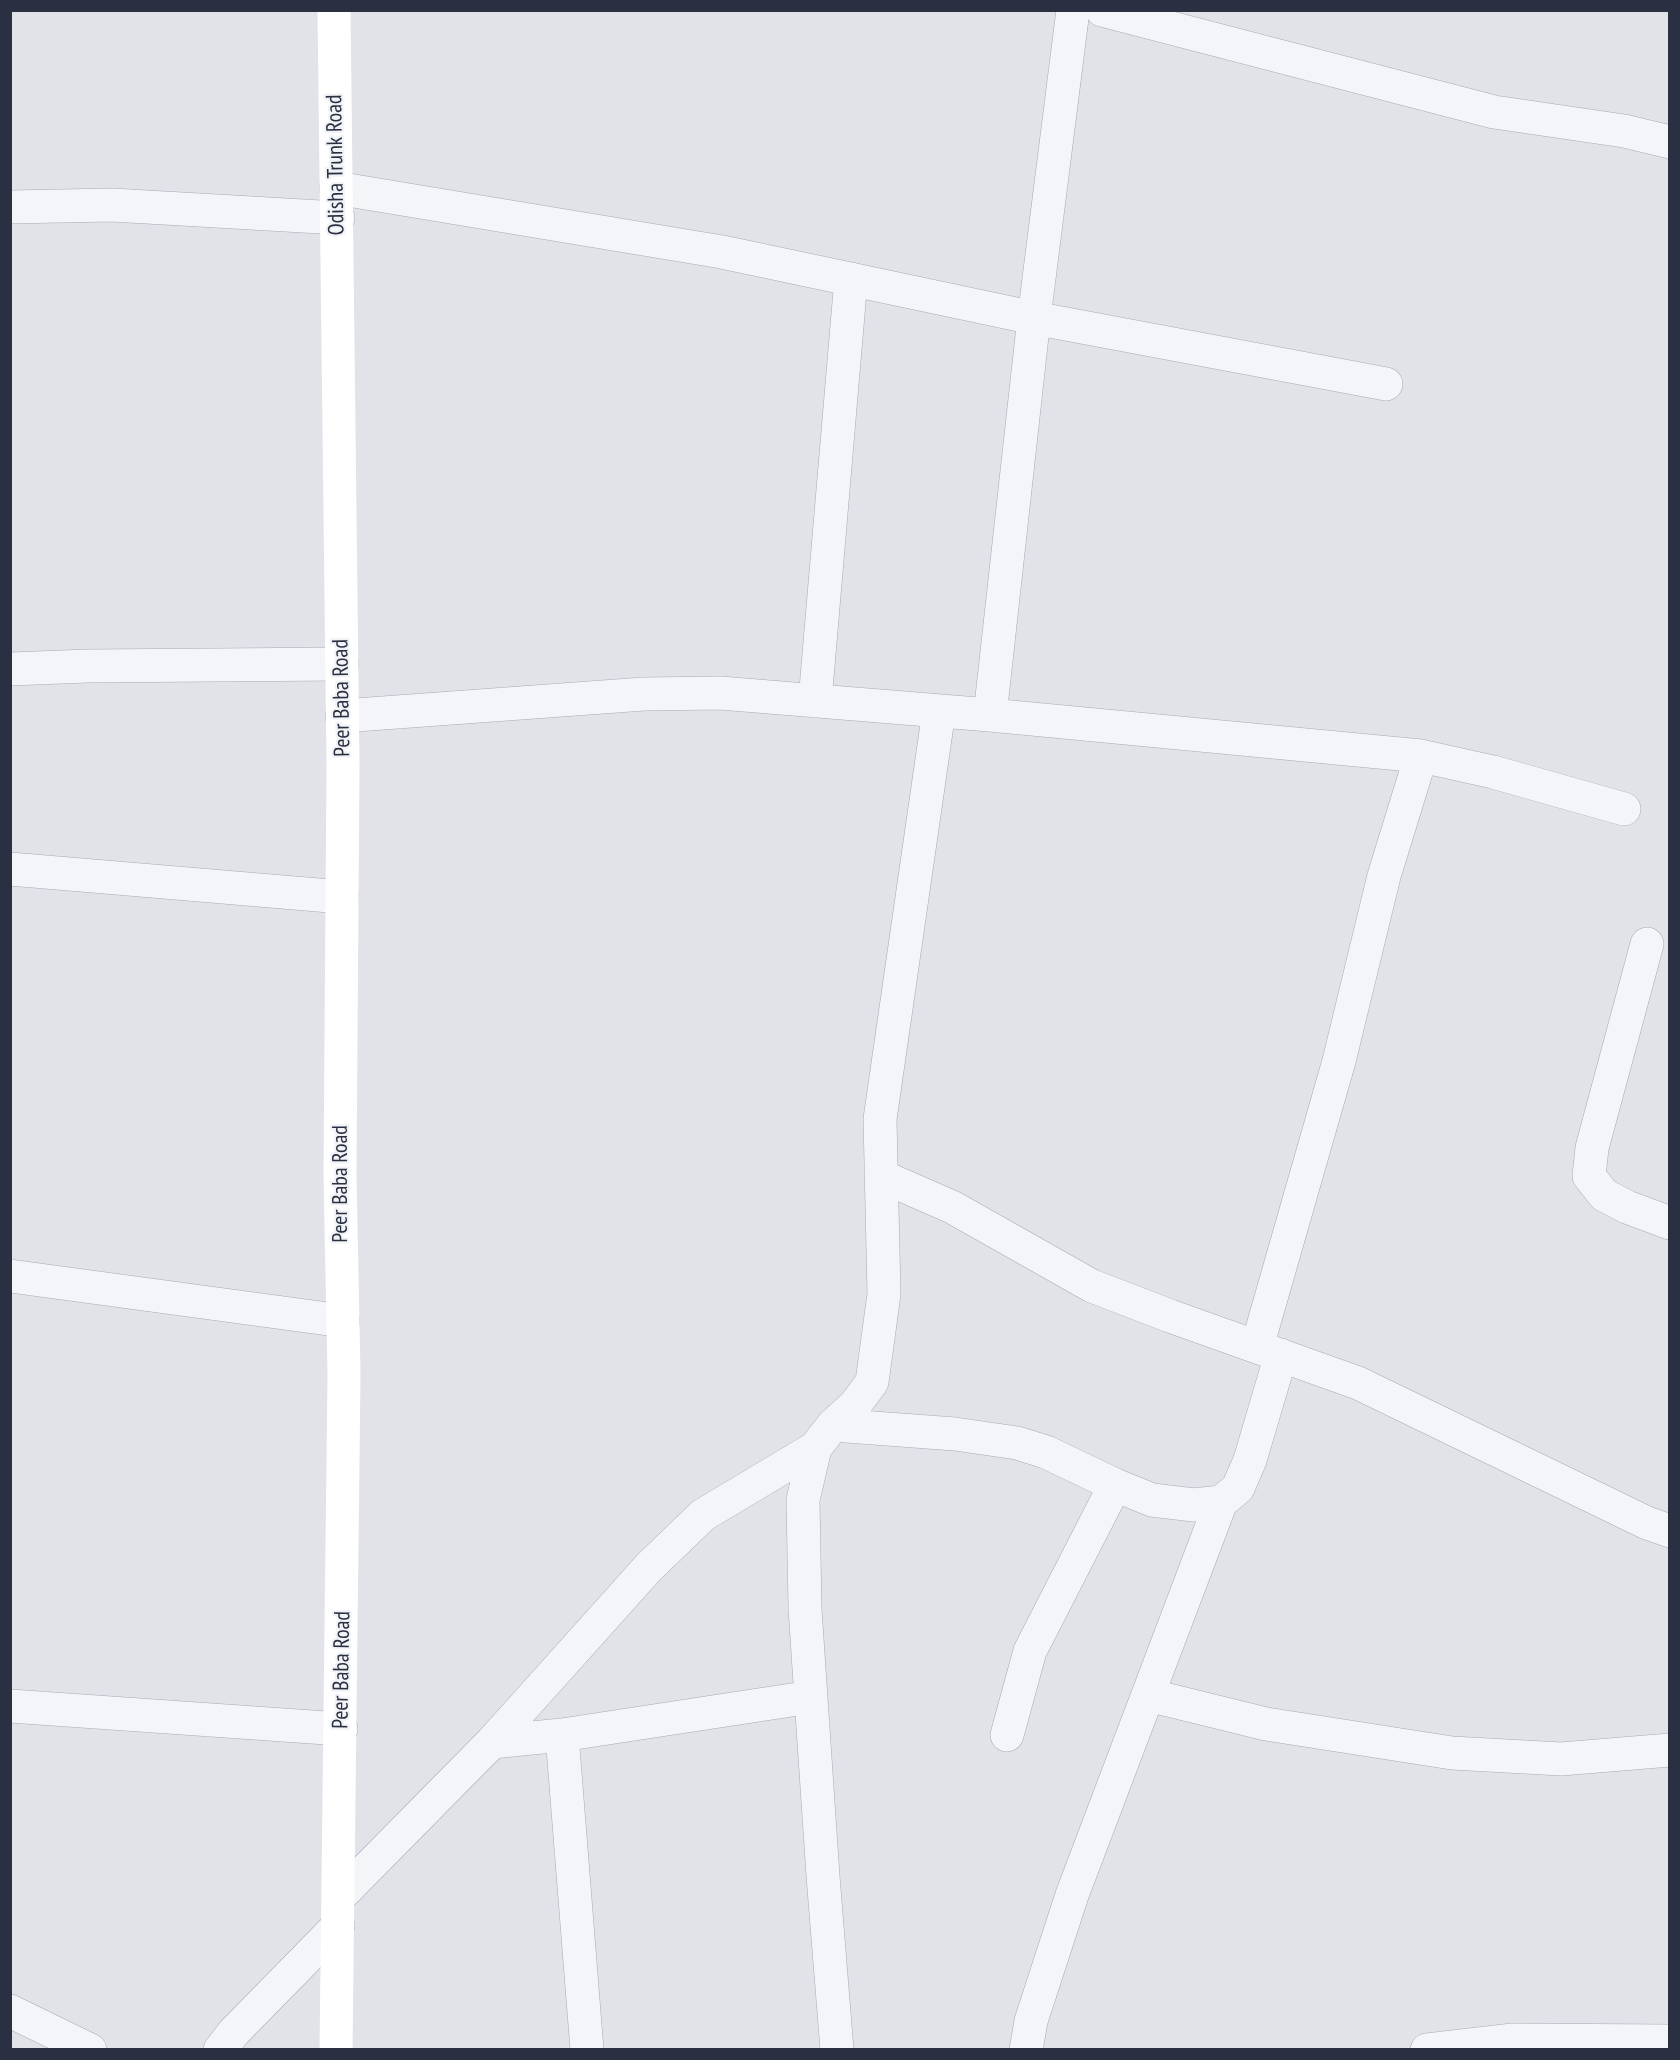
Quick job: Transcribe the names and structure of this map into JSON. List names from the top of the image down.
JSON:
{
  "streets": {
    "main road": ["Odisha Trunk Road", "Peer Baba Road"]
  },
  "crossings": [
    ["Odisha Trunk Road", "Peer Baba Road"]
  ]
}
